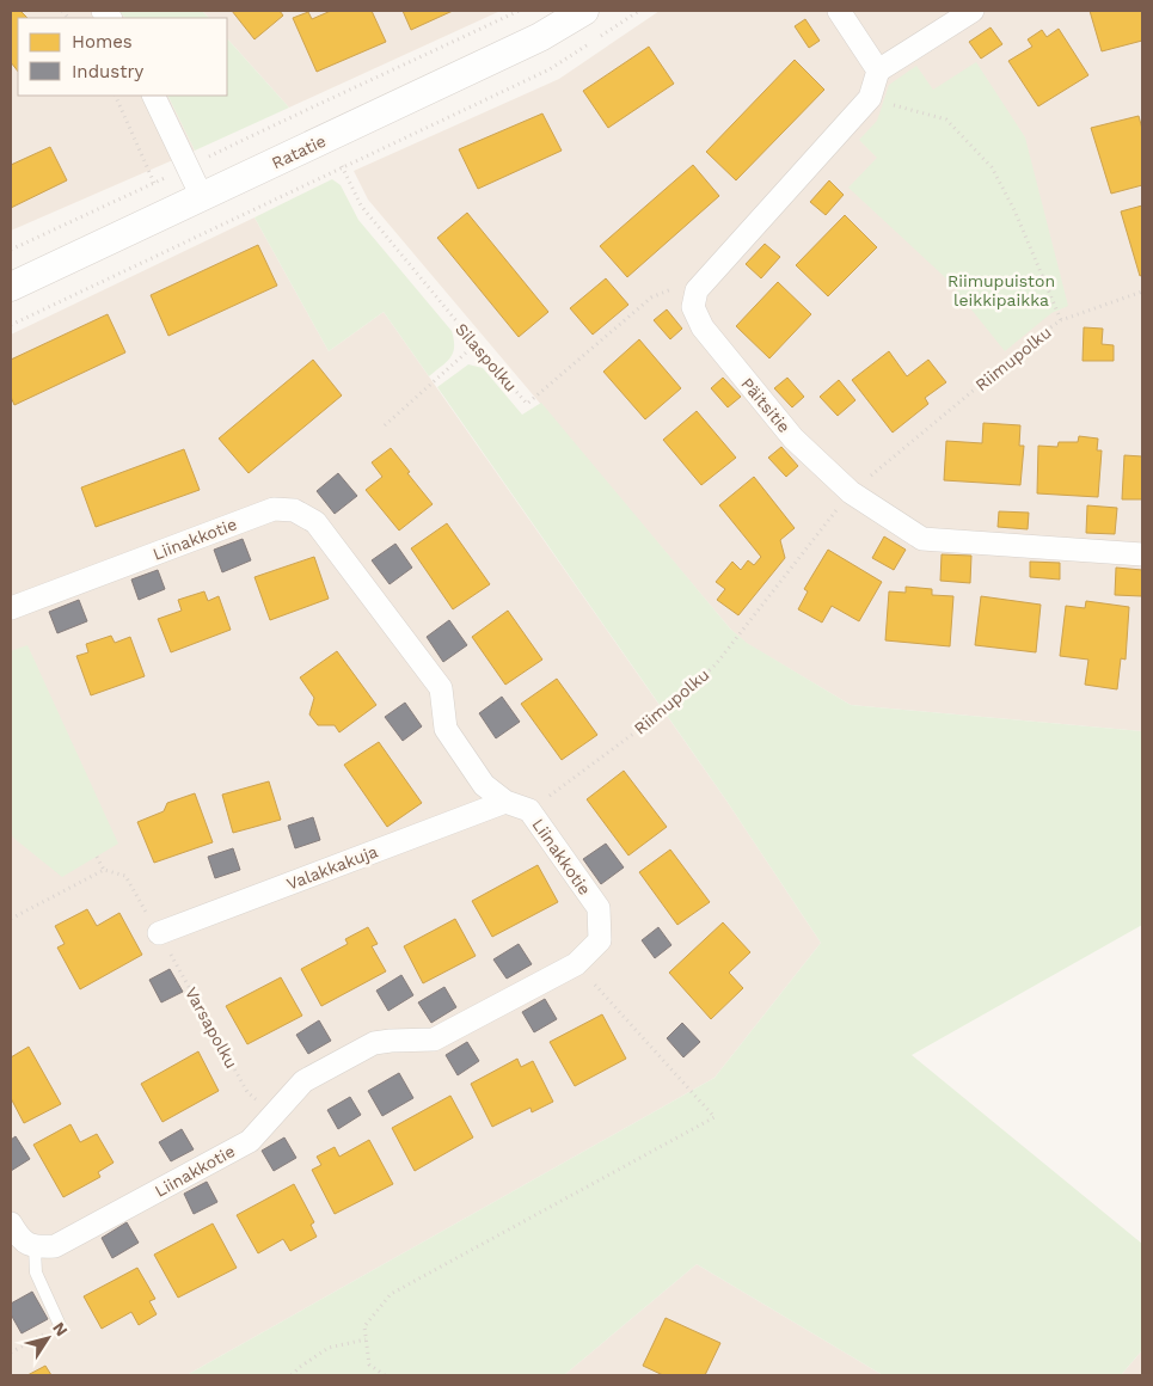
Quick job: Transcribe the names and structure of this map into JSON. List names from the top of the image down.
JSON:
{
  "streets": {
    "street": [
      "Ratatie",
      "Päitsitie",
      "Liinakkotie",
      "Valakkakuja"
    ],
    "path": ["Silaspolku", "Riimupolku", "Varsapolku"]
  },
  "crossings": [
    ["Ratatie", "Silaspolku"],
    ["Silaspolku", "Päitsitie"],
    ["Riimupolku", "Liinakkotie"],
    ["Liinakkotie", "Valakkakuja"],
    ["Liinakkotie", "Varsapolku"],
    ["Valakkakuja", "Varsapolku"]
  ],
  "parks": ["Riimupuiston leikkipaikka"],
  "legend": ["Homes", "Industry"],
  "north": "top right"
}
